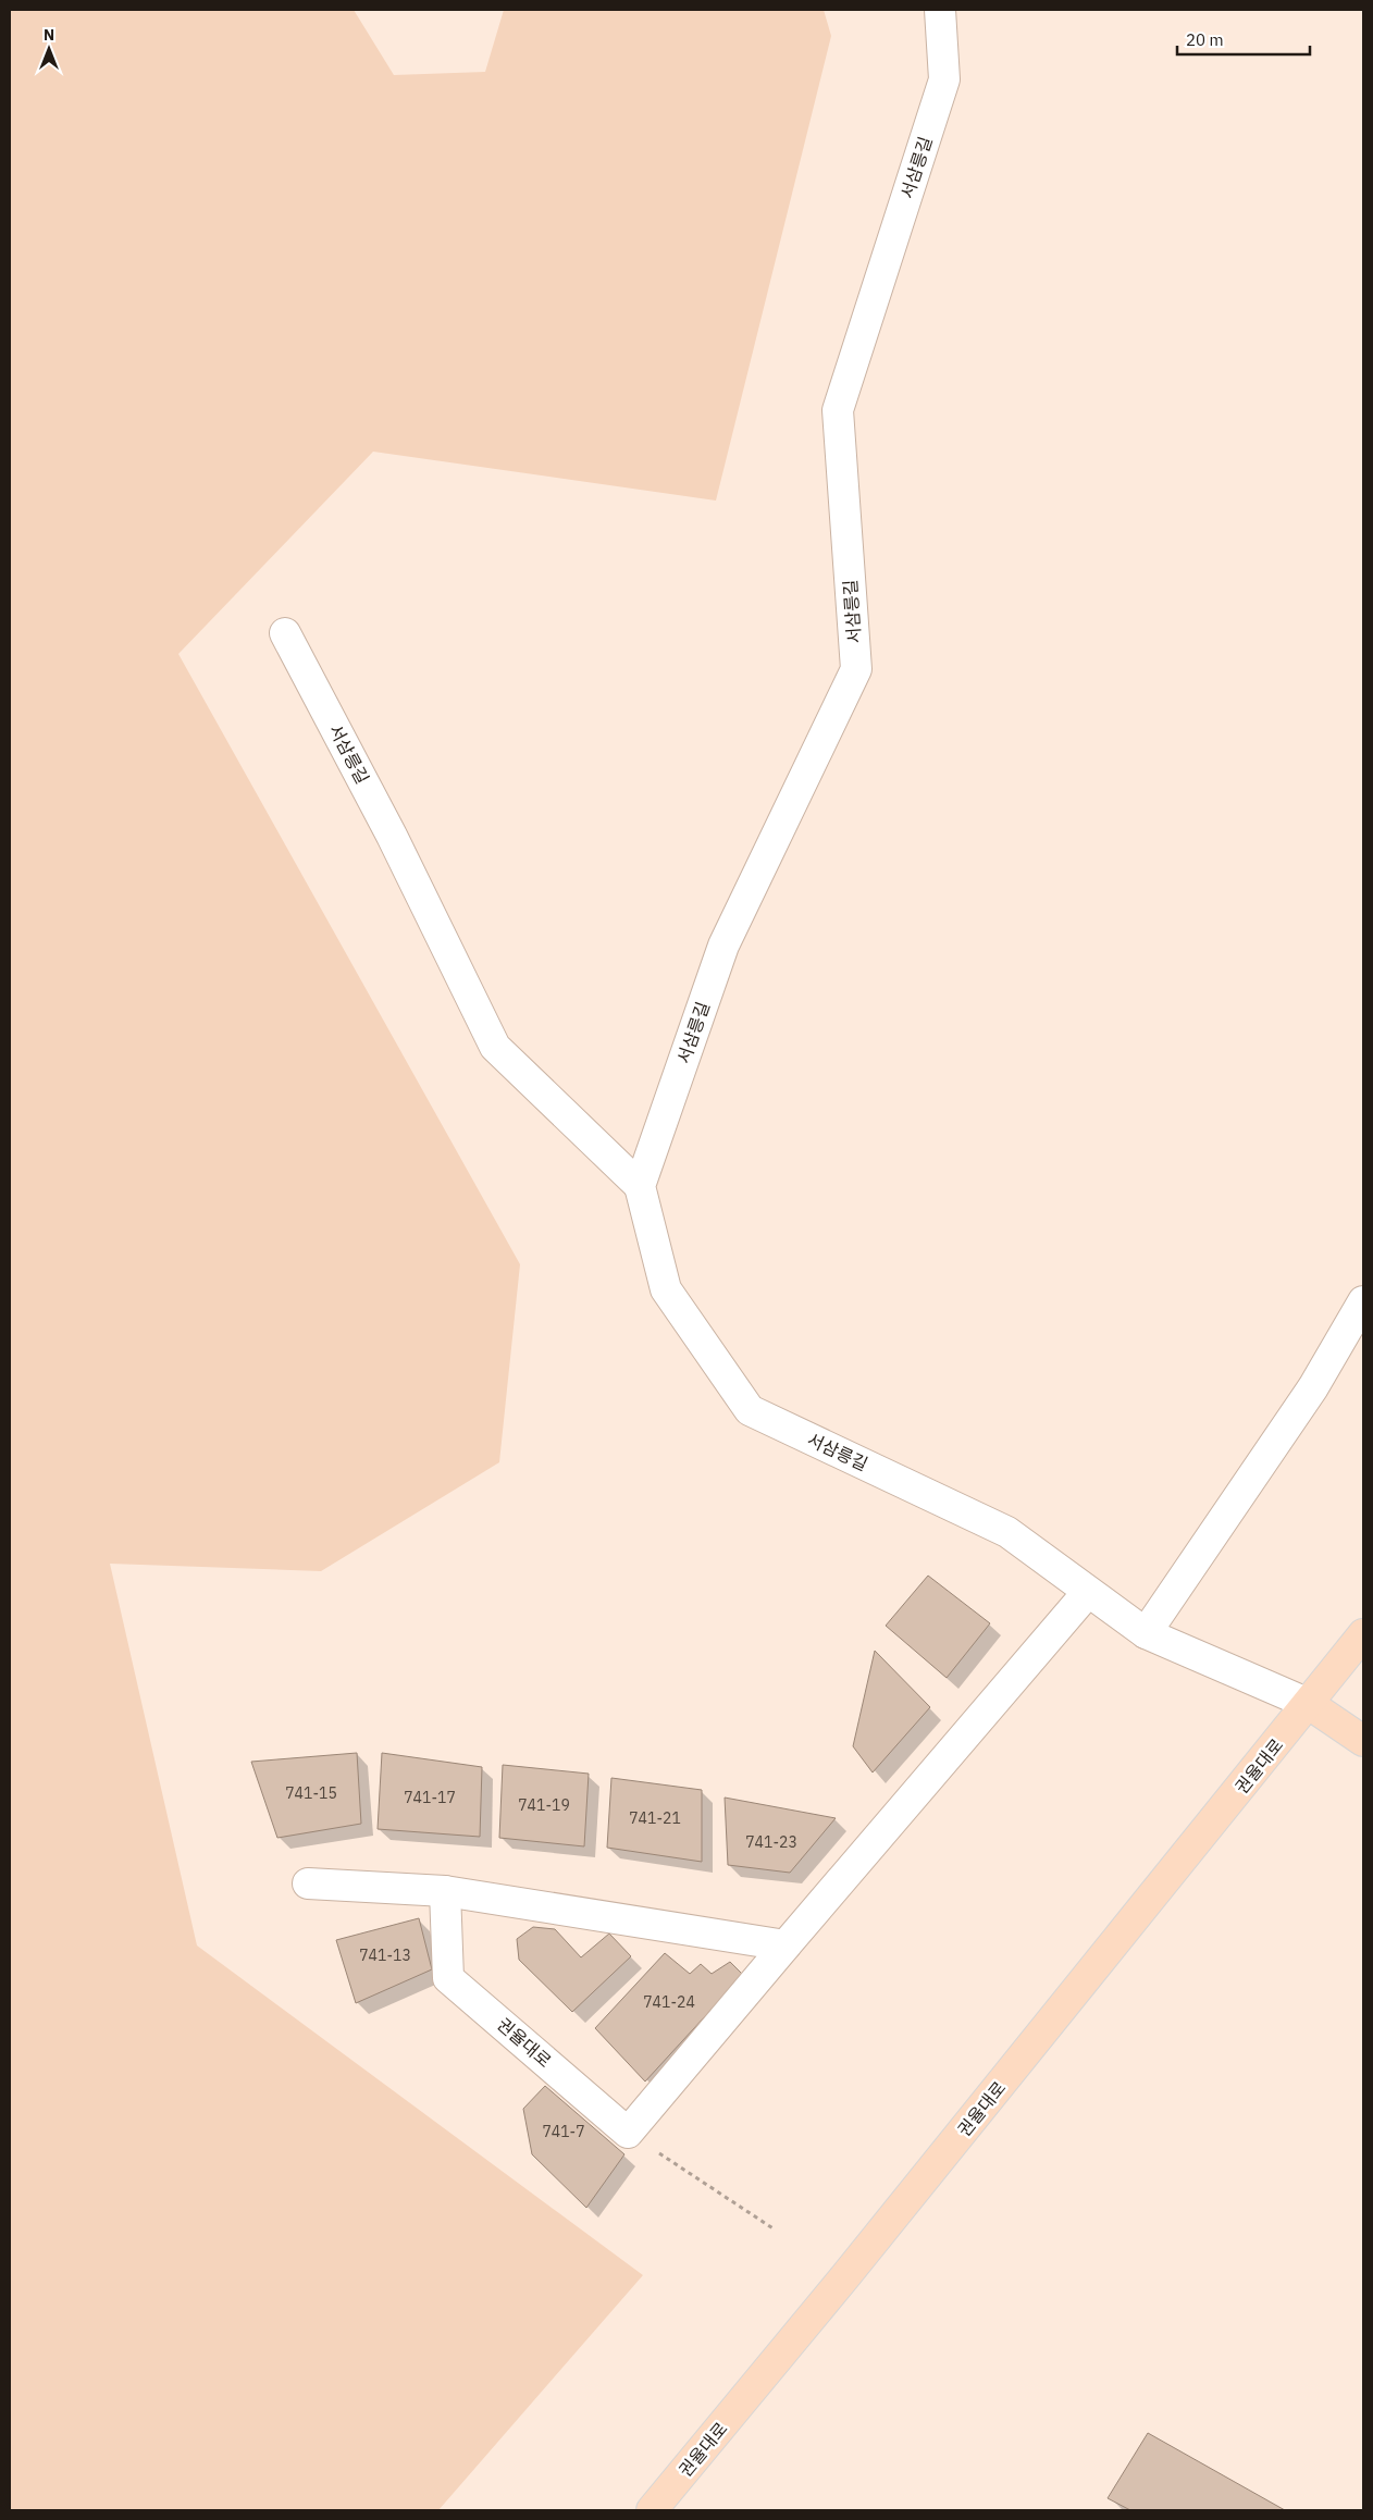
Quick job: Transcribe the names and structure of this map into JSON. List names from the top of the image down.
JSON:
{
  "streets": {
    "main road": ["권율대로"],
    "street": ["서삼릉길"]
  },
  "house_numbers": [
    "741-15",
    "741-17",
    "741-19",
    "741-21",
    "741-23",
    "741-13",
    "741-24",
    "741-7"
  ],
  "scale_bar": "20 m",
  "north": "top"
}
